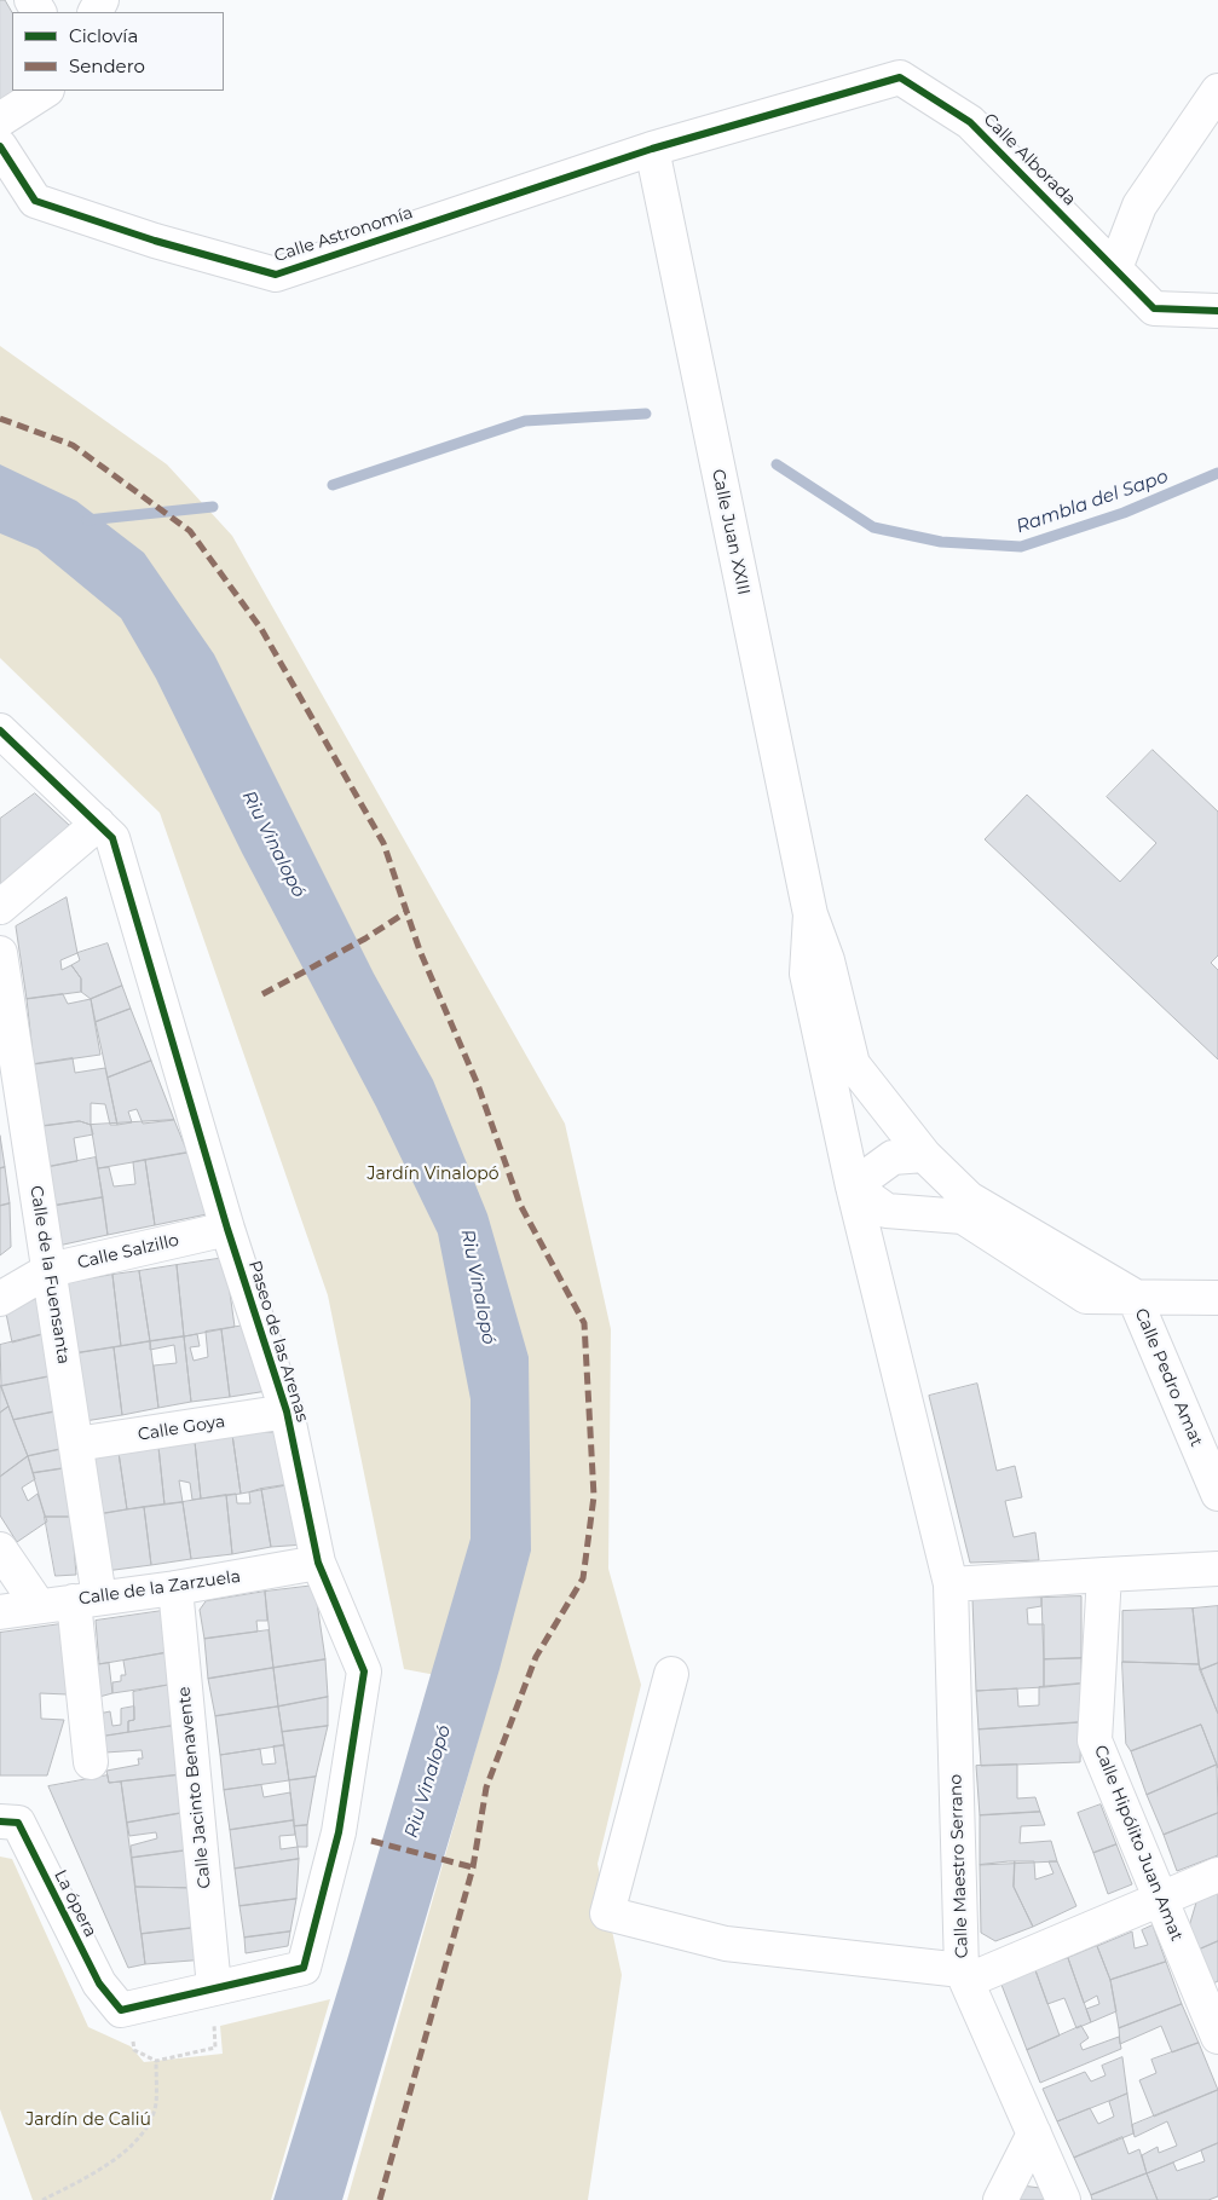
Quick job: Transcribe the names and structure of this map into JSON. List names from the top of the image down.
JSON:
{
  "streets": {
    "street": [
      "Calle Alborada",
      "Calle Astronomía",
      "Calle Juan XXIII",
      "Calle Salzillo",
      "Calle de la Fuensanta",
      "Paseo de las Arenas",
      "Calle Pedro Amat",
      "Calle Goya",
      "Calle de la Zarzuela",
      "Calle Jacinto Benavente",
      "Calle Hipólito Juan Amat",
      "Calle Maestro Serrano",
      "La ópera"
    ]
  },
  "crossings": [
    ["Calle Alborada", "Calle Astronomía"],
    ["Calle Alborada", "Calle Juan XXIII"],
    ["Calle Astronomía", "Calle Juan XXIII"],
    ["Calle Juan XXIII", "Calle Maestro Serrano"],
    ["Calle Salzillo", "Calle de la Fuensanta"],
    ["Calle Salzillo", "Paseo de las Arenas"],
    ["Calle de la Fuensanta", "Calle Goya"],
    ["Calle de la Fuensanta", "Calle de la Zarzuela"],
    ["Paseo de las Arenas", "Calle Goya"],
    ["Paseo de las Arenas", "Calle de la Zarzuela"],
    ["Paseo de las Arenas", "Calle Jacinto Benavente"],
    ["Paseo de las Arenas", "La ópera"],
    ["Calle de la Zarzuela", "Calle Jacinto Benavente"]
  ],
  "water": ["Rambla del Sapo", "Riu Vinalopó"],
  "parks": ["Jardín Vinalopó", "Jardín de Caliú"],
  "legend": ["Ciclovía", "Sendero"]
}
